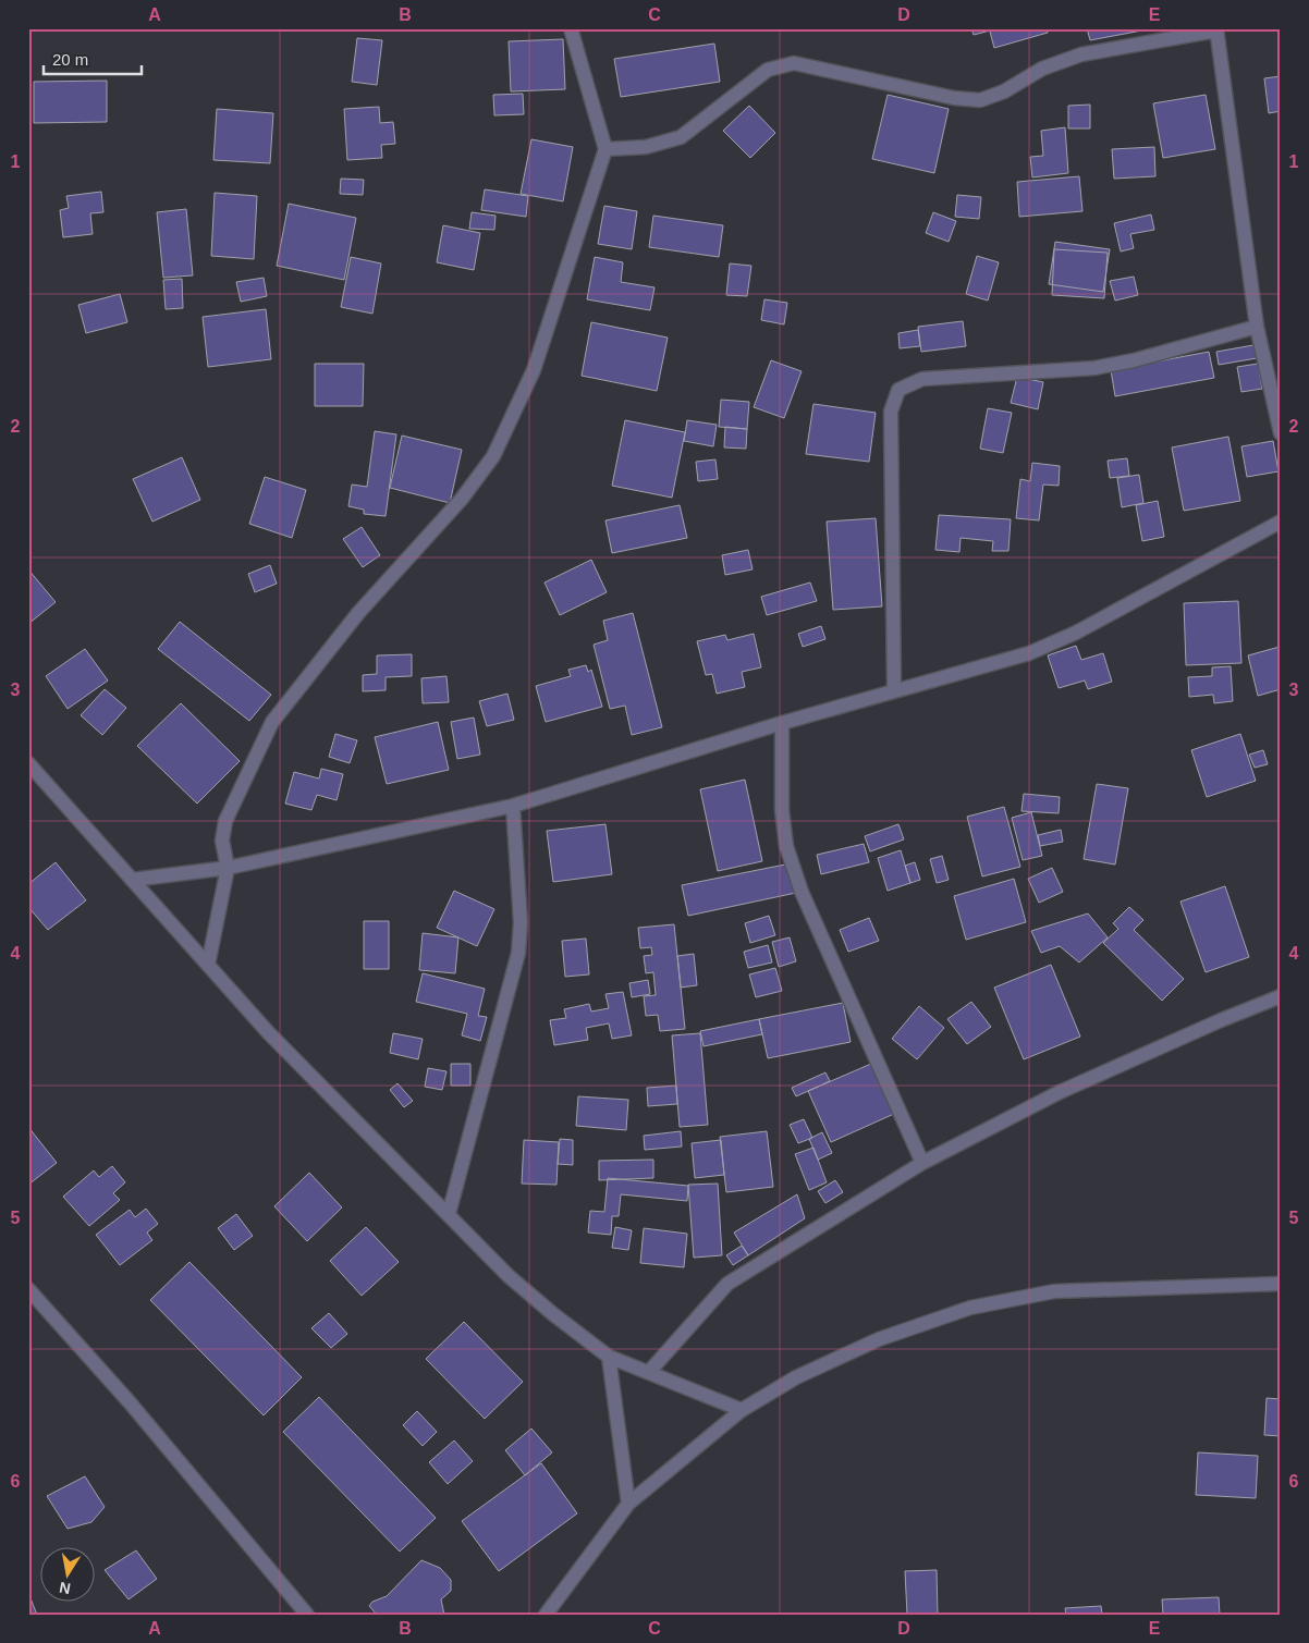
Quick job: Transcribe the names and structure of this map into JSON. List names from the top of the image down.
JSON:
{
  "scale_bar": "20 m",
  "north": "bottom",
  "grid": {
    "columns": [
      "A",
      "B",
      "C",
      "D",
      "E"
    ],
    "rows": [
      "1",
      "2",
      "3",
      "4",
      "5",
      "6"
    ]
  }
}
